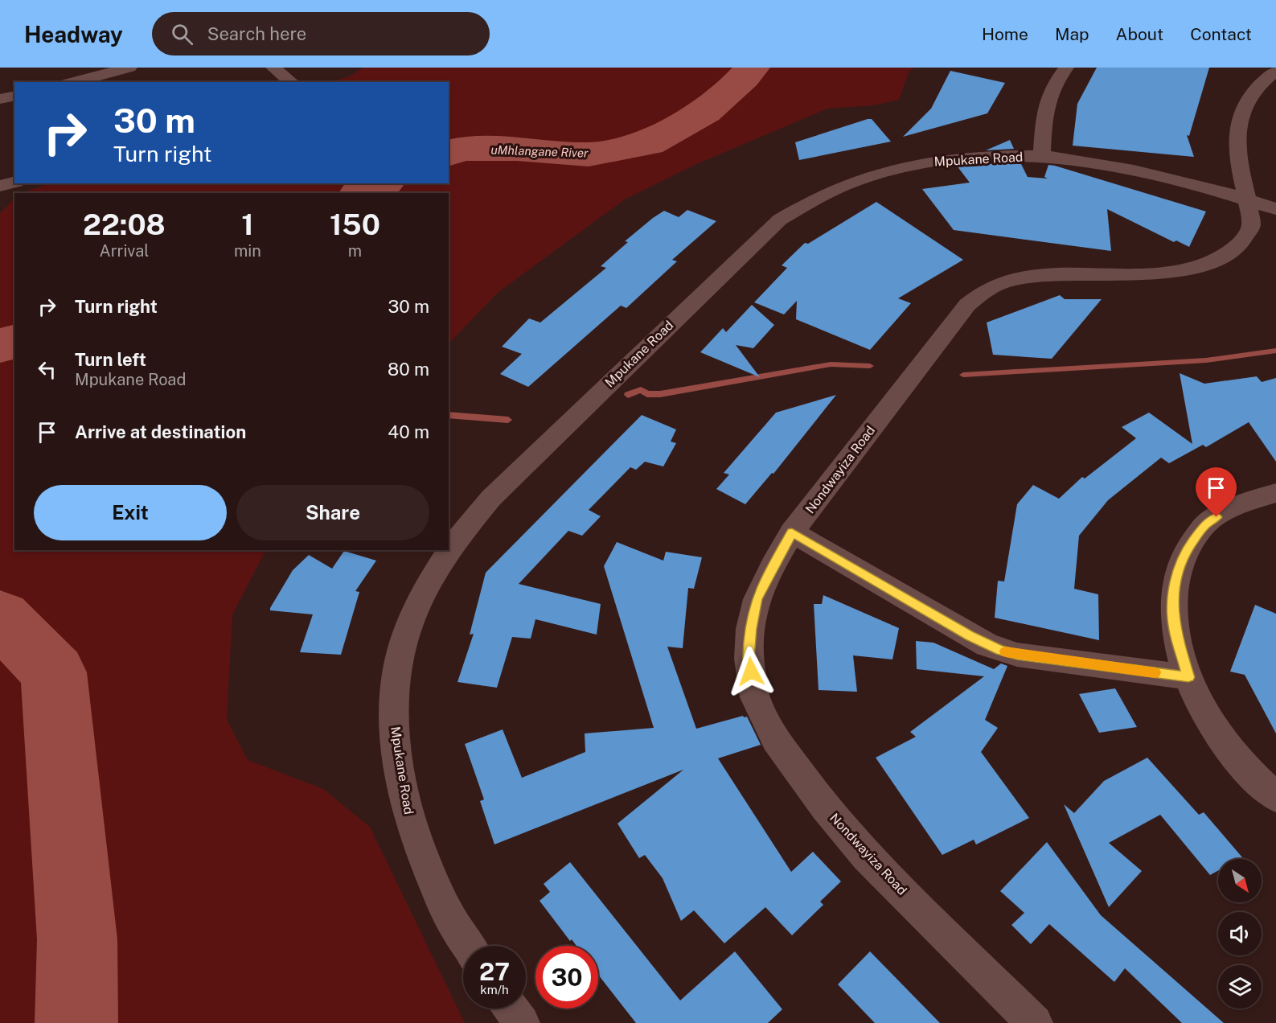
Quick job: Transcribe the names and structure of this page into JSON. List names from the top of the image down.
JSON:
{
  "streets": {
    "street": ["Mpukane Road", "Nondwayiza Road"]
  },
  "crossings": [
    ["Mpukane Road", "Nondwayiza Road"]
  ],
  "water": ["uMhlangane River"],
  "north": "bottom right",
  "page": {
    "header": "Headway",
    "search": "Search here",
    "nav": [
      "Home",
      "Map",
      "About",
      "Contact"
    ],
    "turn": ["30 m", "Turn right"],
    "eta": [
      "22:08",
      "Arrival",
      "1",
      "min",
      "150",
      "m"
    ],
    "list": [
      {
        "name": "Turn right",
        "value": "30 m"
      },
      {
        "name": "Turn left",
        "note": "Mpukane Road",
        "value": "80 m"
      },
      {
        "name": "Arrive at destination",
        "value": "40 m"
      }
    ],
    "buttons": ["Exit", "Share"],
    "speed": "27 km/h",
    "limit": "30"
  }
}
